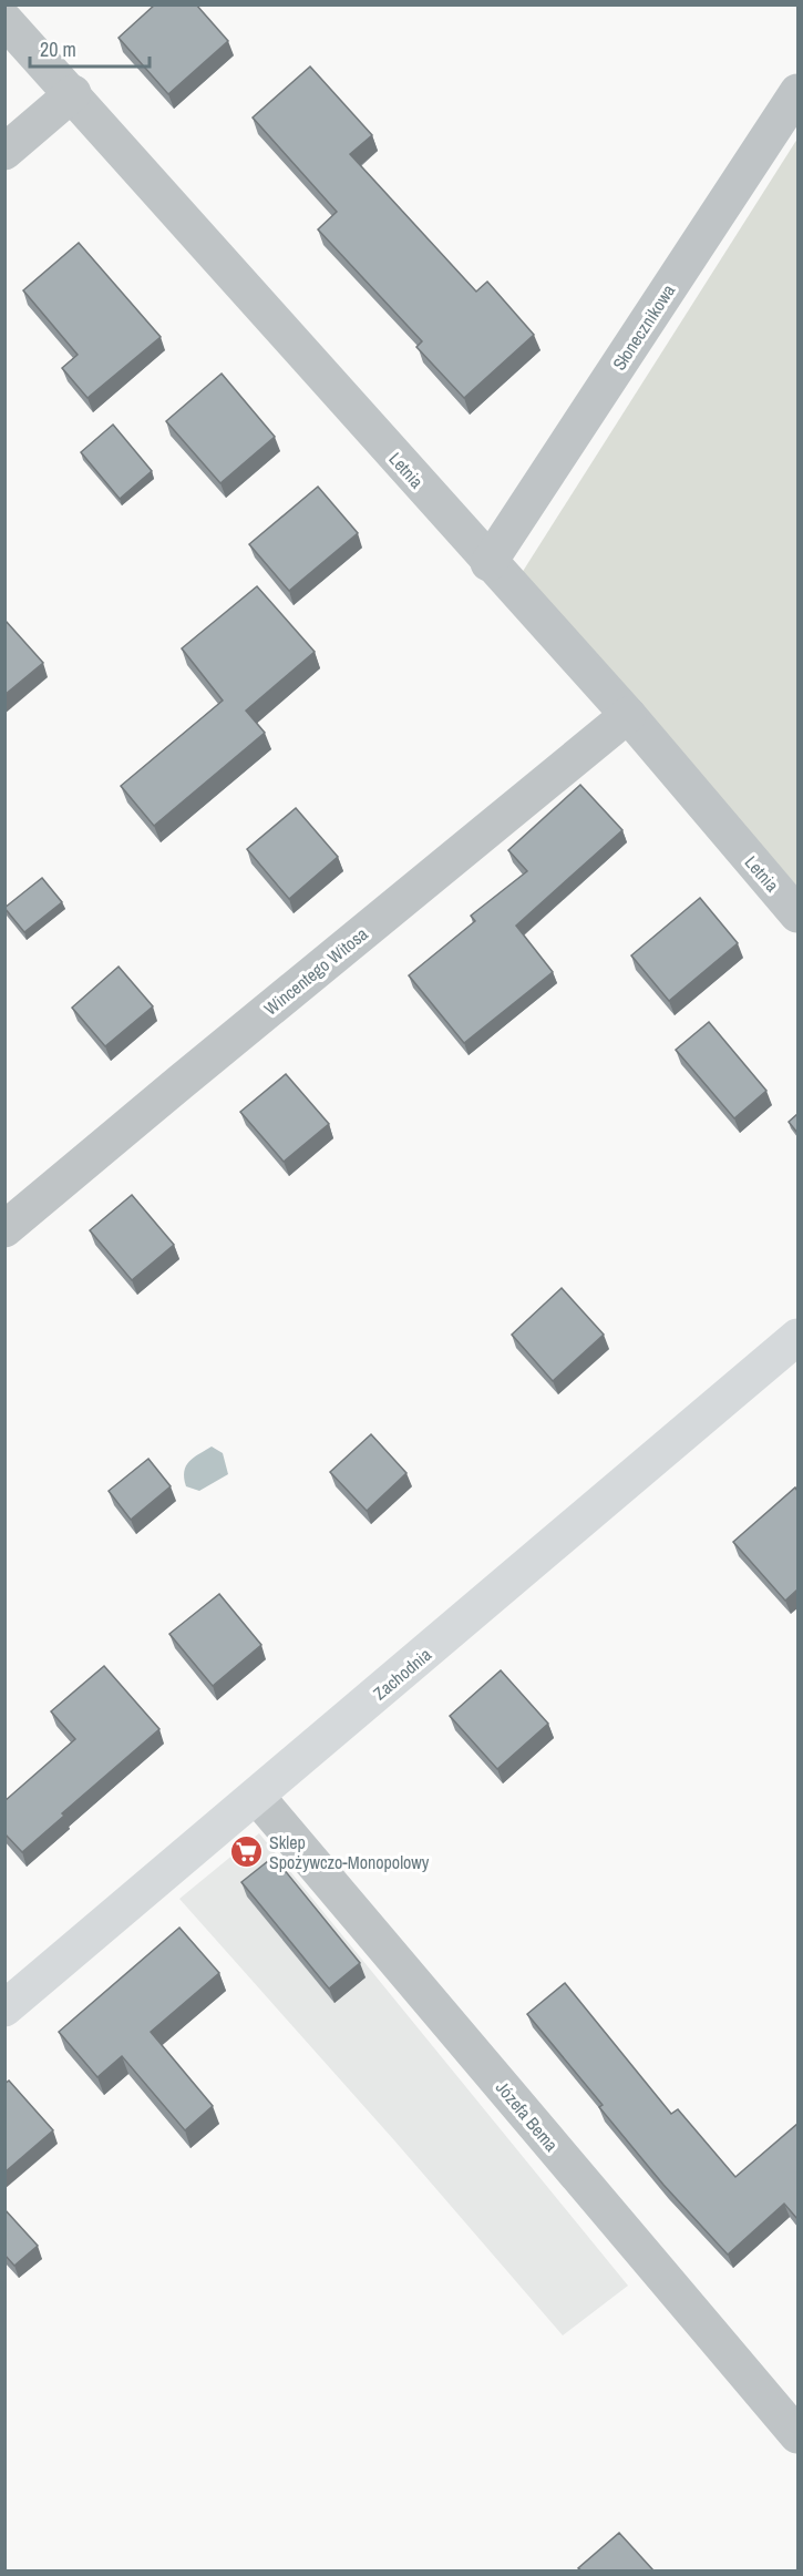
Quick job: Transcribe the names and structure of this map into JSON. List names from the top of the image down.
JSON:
{
  "streets": {
    "street": [
      "Słonecznikowa",
      "Letnia",
      "Wincentego Witosa",
      "Zachodnia",
      "Józefa Bema"
    ]
  },
  "crossings": [
    ["Słonecznikowa", "Letnia"],
    ["Letnia", "Wincentego Witosa"],
    ["Zachodnia", "Józefa Bema"]
  ],
  "places": {
    "supermarket": ["Sklep Spożywczo-Monopolowy"]
  },
  "scale_bar": "20 m"
}
